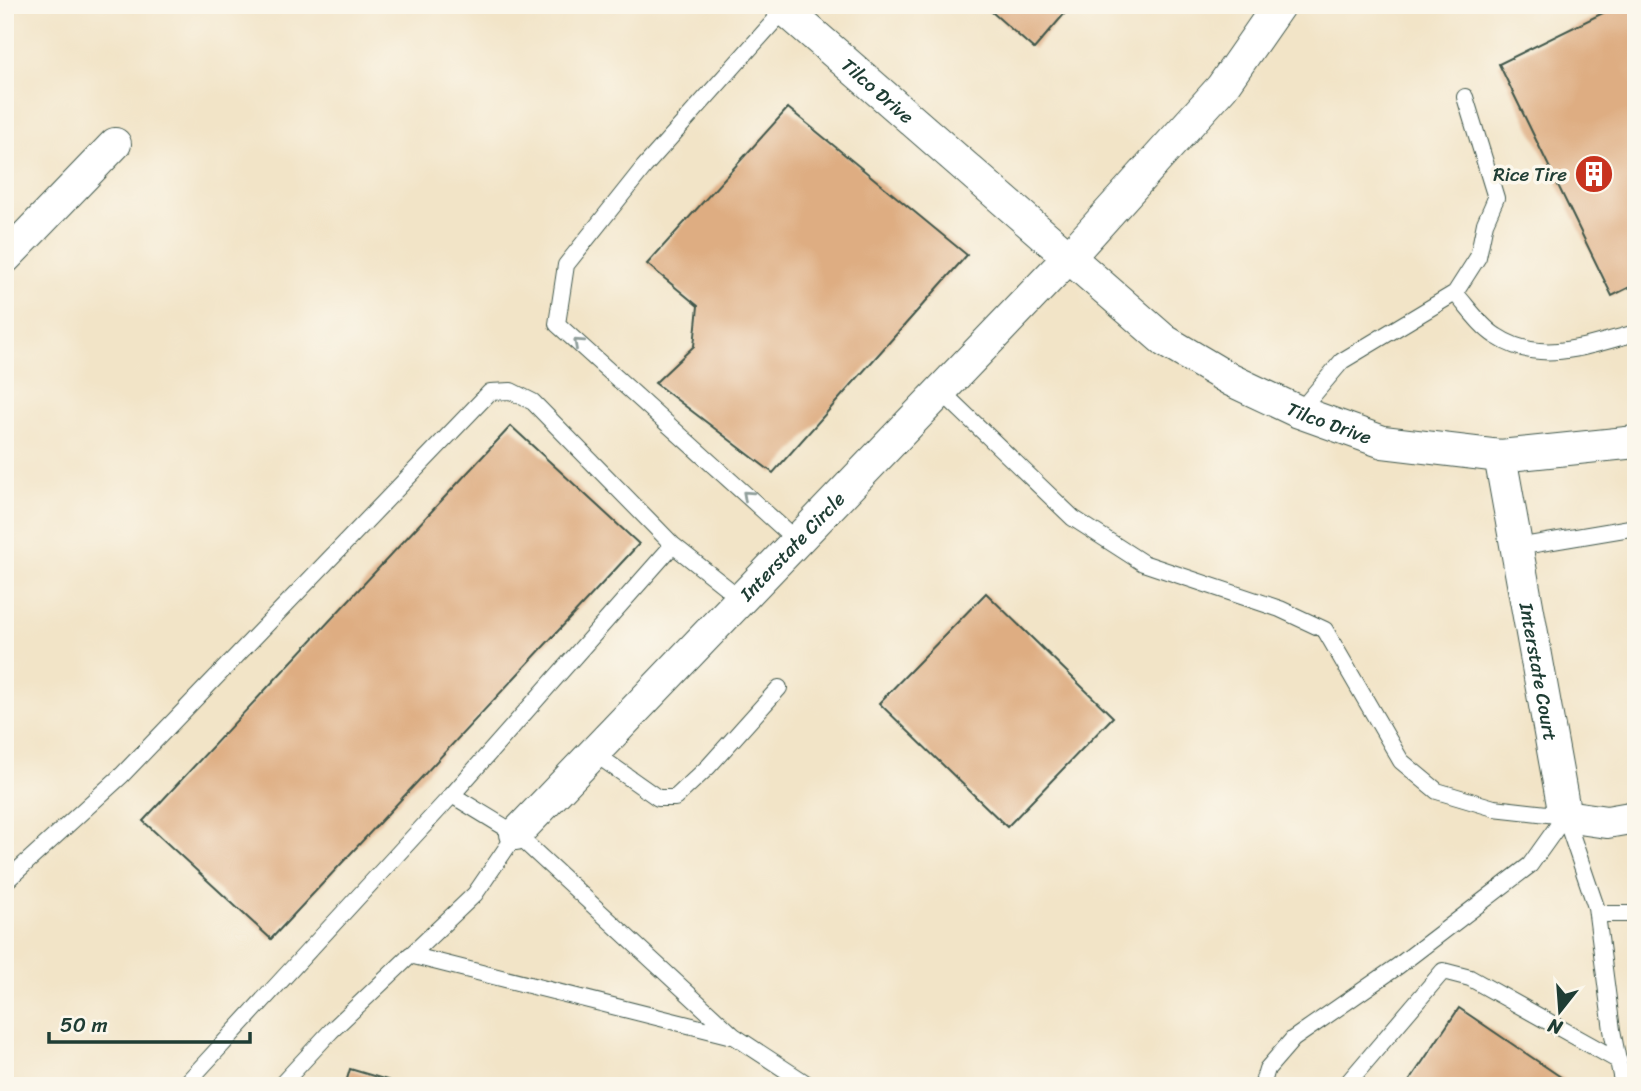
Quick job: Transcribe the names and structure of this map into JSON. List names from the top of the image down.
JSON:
{
  "streets": {
    "street": ["Tilco Drive", "Interstate Circle", "Interstate Court"]
  },
  "crossings": [
    ["Tilco Drive", "Interstate Circle"],
    ["Tilco Drive", "Interstate Court"]
  ],
  "places": {
    "building": ["Rice Tire"]
  },
  "scale_bar": "50 m",
  "north": "bottom"
}
